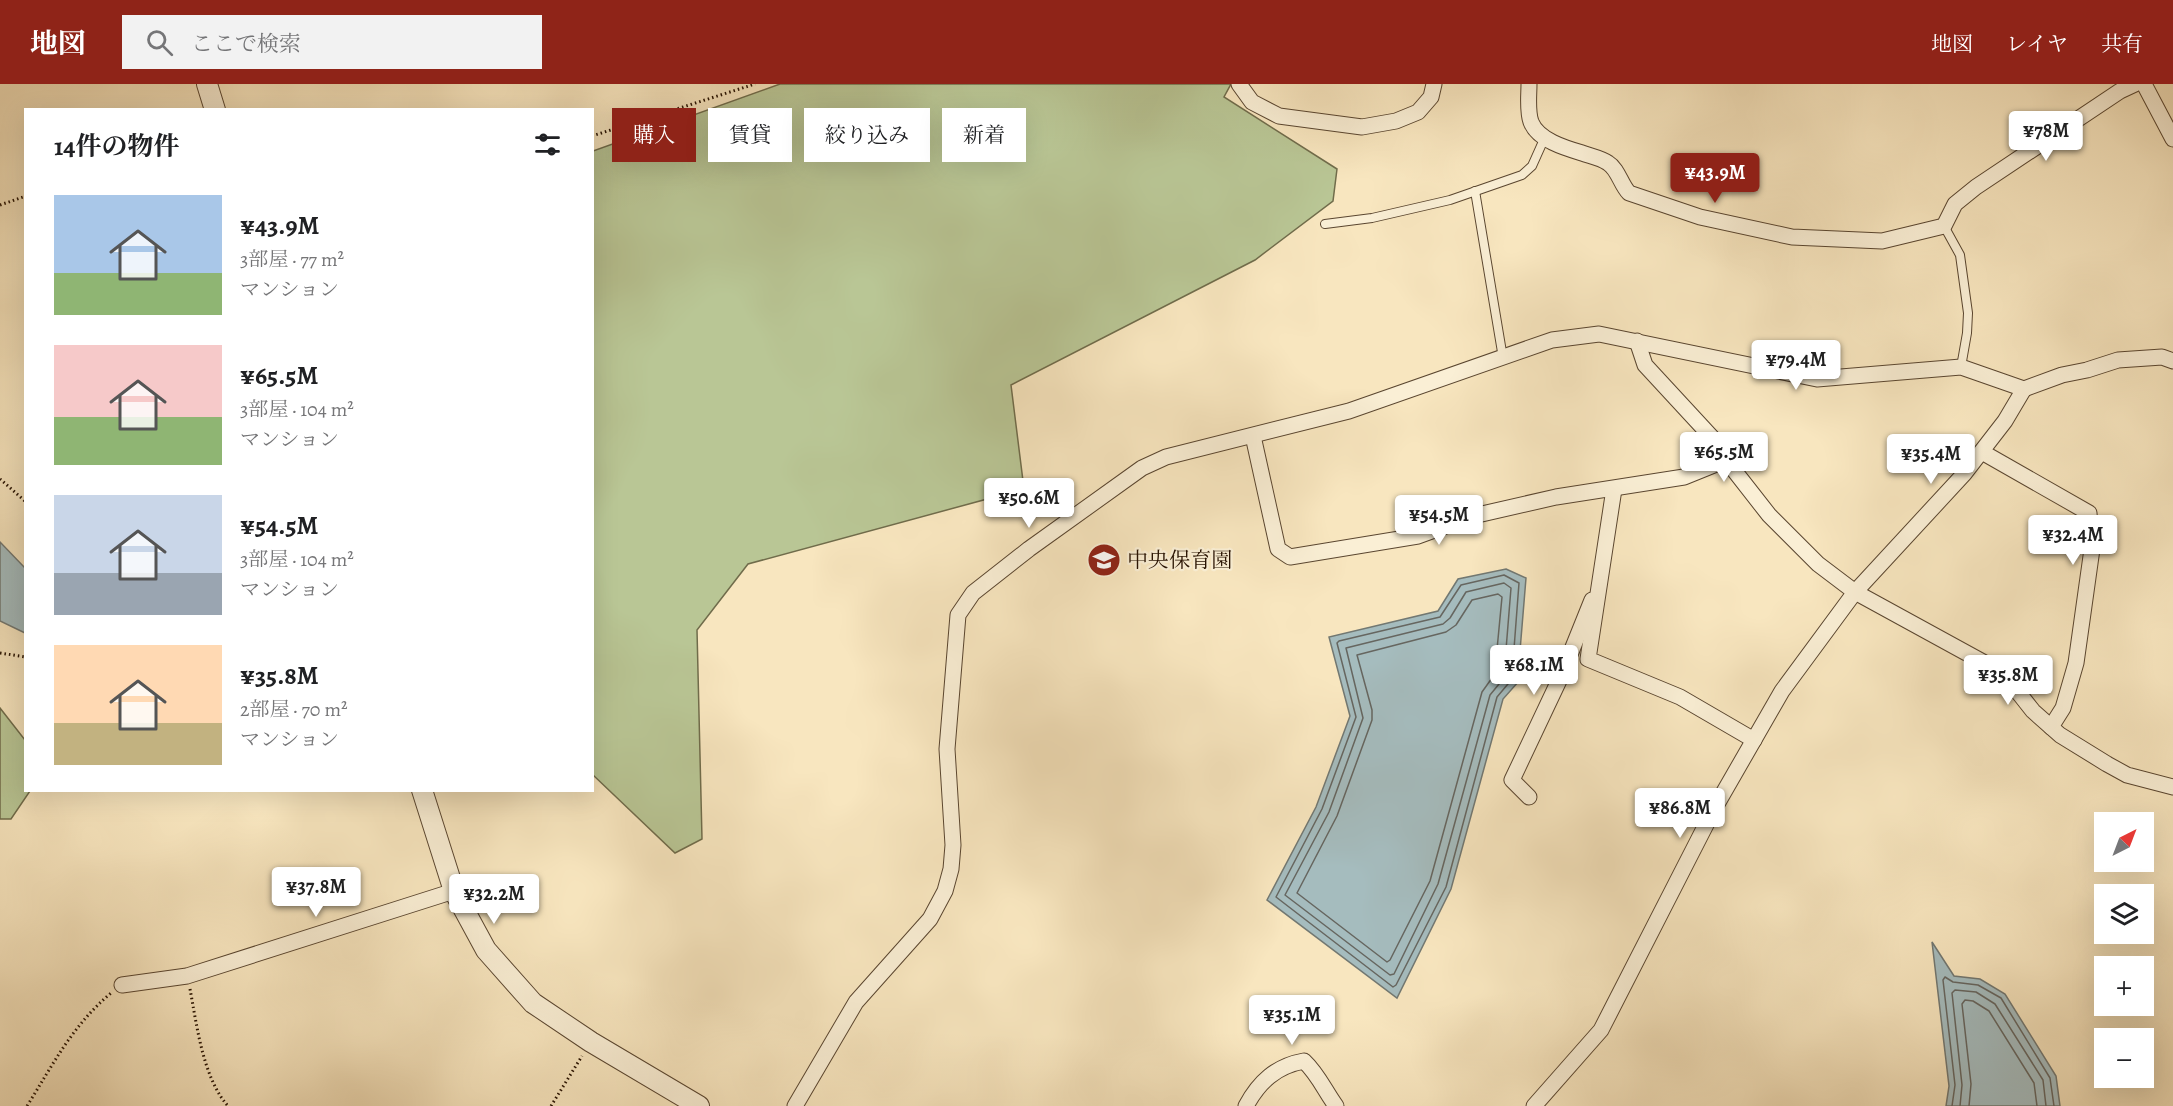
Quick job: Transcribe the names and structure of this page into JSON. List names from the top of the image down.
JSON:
{
  "places": {
    "school or university": ["中央保育園"]
  },
  "north": "top right",
  "page": {
    "header": "地図",
    "search": "ここで検索",
    "nav": ["地図", "レイヤ", "共有"],
    "chip": [
      "購入",
      "賃貸",
      "絞り込み",
      "新着"
    ],
    "heading": "14件の物件",
    "price": [
      "¥78M",
      "¥43.9M",
      "¥79.4M",
      "¥65.5M",
      "¥35.4M",
      "¥50.6M",
      "¥54.5M",
      "¥32.4M",
      "¥68.1M",
      "¥35.8M",
      "¥86.8M",
      "¥37.8M",
      "¥32.2M",
      "¥35.1M"
    ],
    "list": [
      {
        "name": "¥43.9M",
        "note": "3部屋 · 77 m² · マンション"
      },
      {
        "name": "¥65.5M",
        "note": "3部屋 · 104 m² · マンション"
      },
      {
        "name": "¥54.5M",
        "note": "3部屋 · 104 m² · マンション"
      },
      {
        "name": "¥35.8M",
        "note": "2部屋 · 70 m² · マンション"
      }
    ],
    "map_buttons": ["+", "−"]
  }
}
